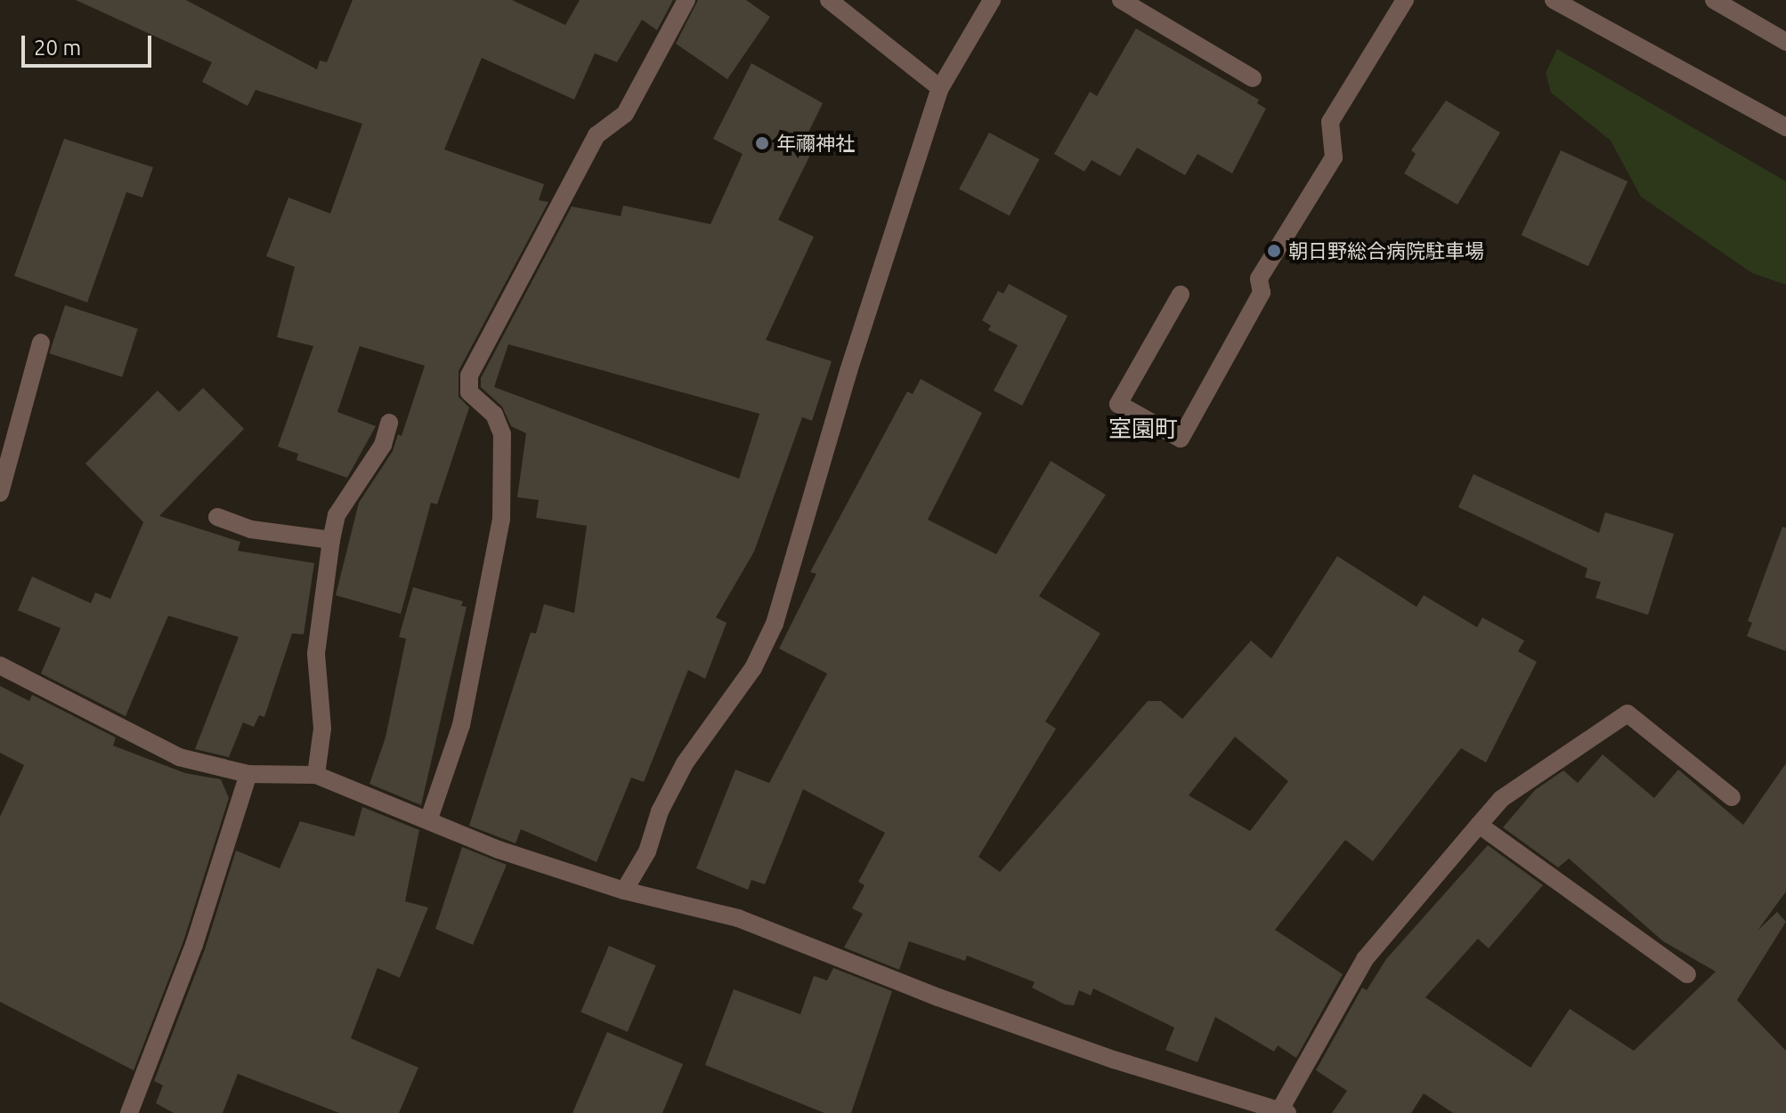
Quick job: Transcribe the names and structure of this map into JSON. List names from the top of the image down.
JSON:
{
  "districts": ["室園町"],
  "places": ["年禰神社", "朝日野総合病院駐車場"],
  "scale_bar": "20 m"
}
